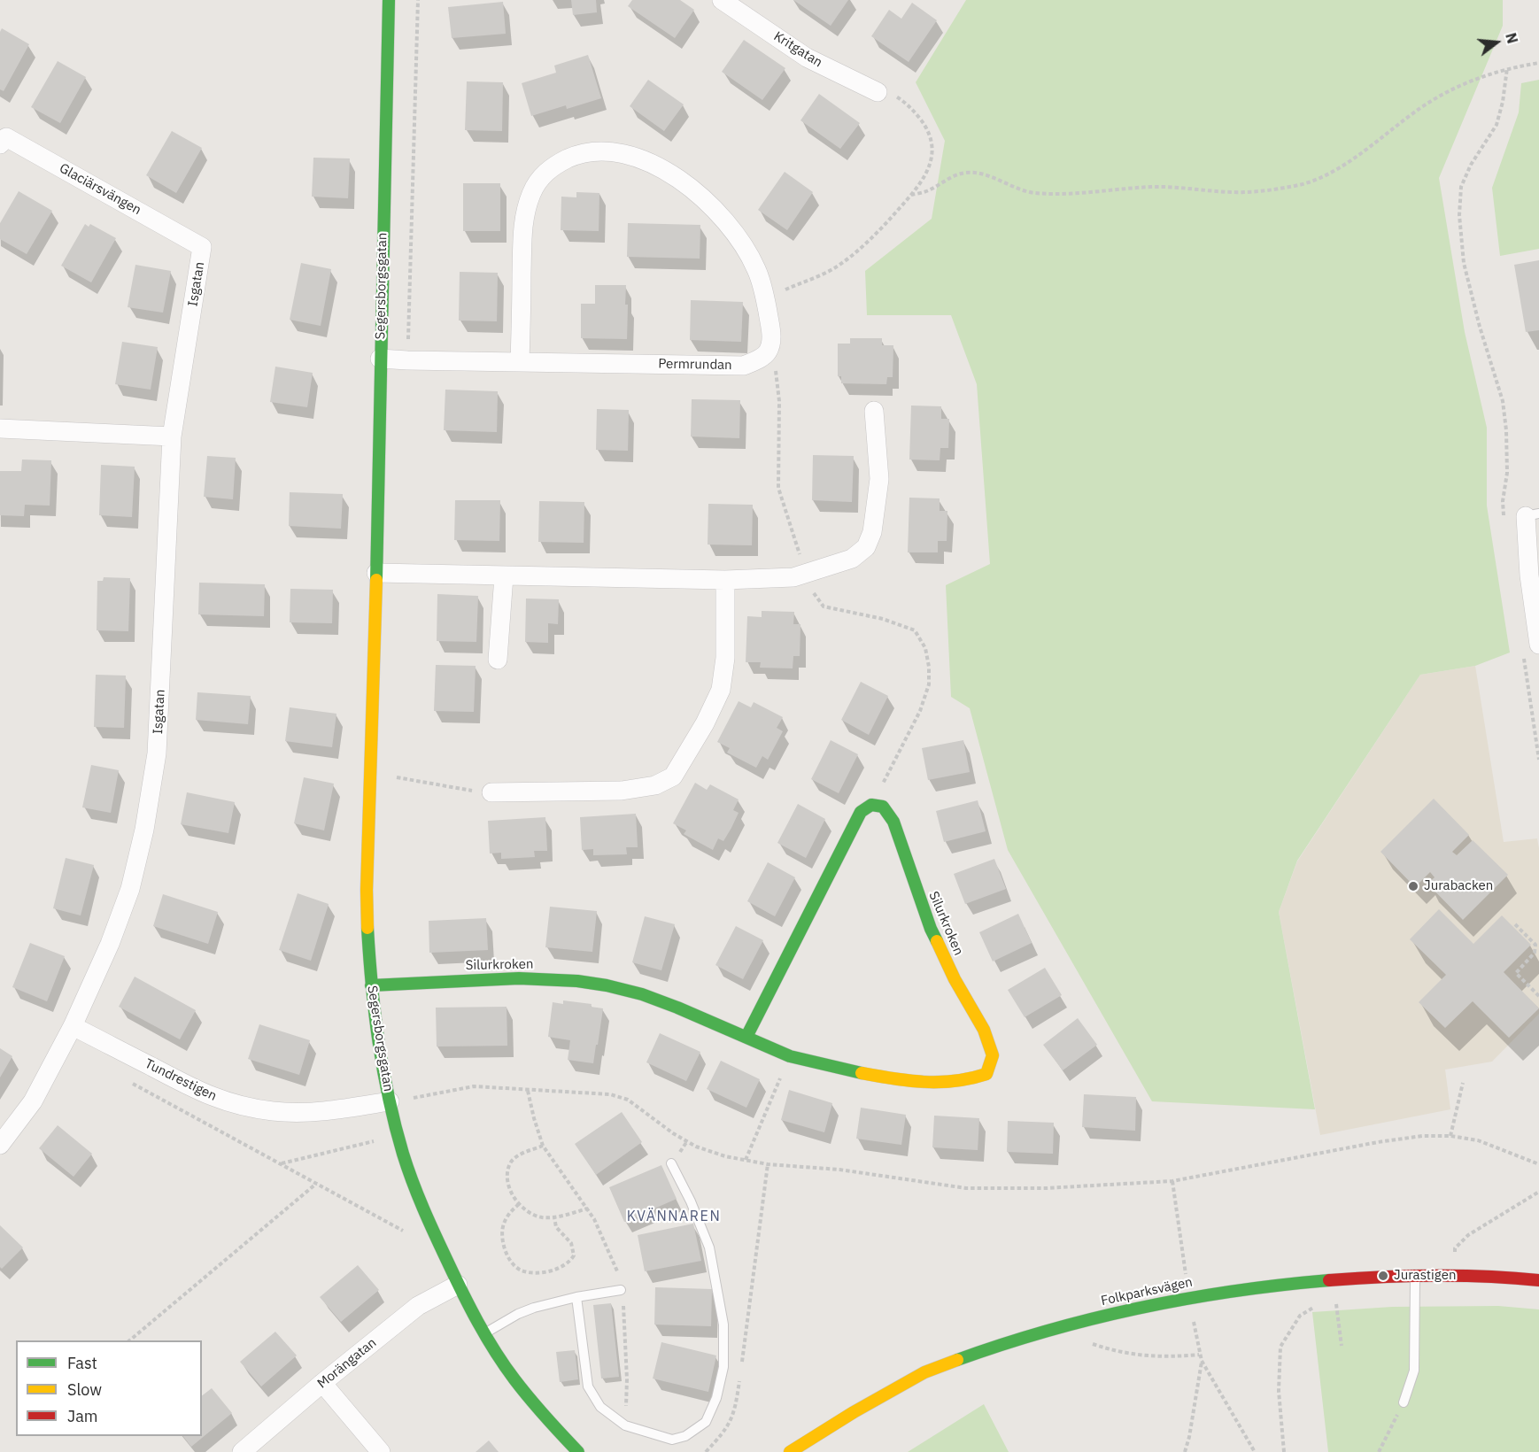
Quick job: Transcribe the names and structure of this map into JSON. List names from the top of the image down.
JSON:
{
  "streets": {
    "street": [
      "Kritgatan",
      "Glaciärsvängen",
      "Isgatan",
      "Segersborgsgatan",
      "Permrundan",
      "Silurkroken",
      "Tundrestigen",
      "Folkparksvägen",
      "Morängatan"
    ]
  },
  "crossings": [
    ["Glaciärsvängen", "Isgatan"],
    ["Isgatan", "Tundrestigen"],
    ["Segersborgsgatan", "Permrundan"],
    ["Segersborgsgatan", "Silurkroken"],
    ["Segersborgsgatan", "Tundrestigen"],
    ["Segersborgsgatan", "Morängatan"]
  ],
  "districts": ["KVÄNNAREN"],
  "places": ["Jurabacken", "Jurastigen"],
  "legend": ["Fast", "Slow", "Jam"],
  "north": "right"
}
